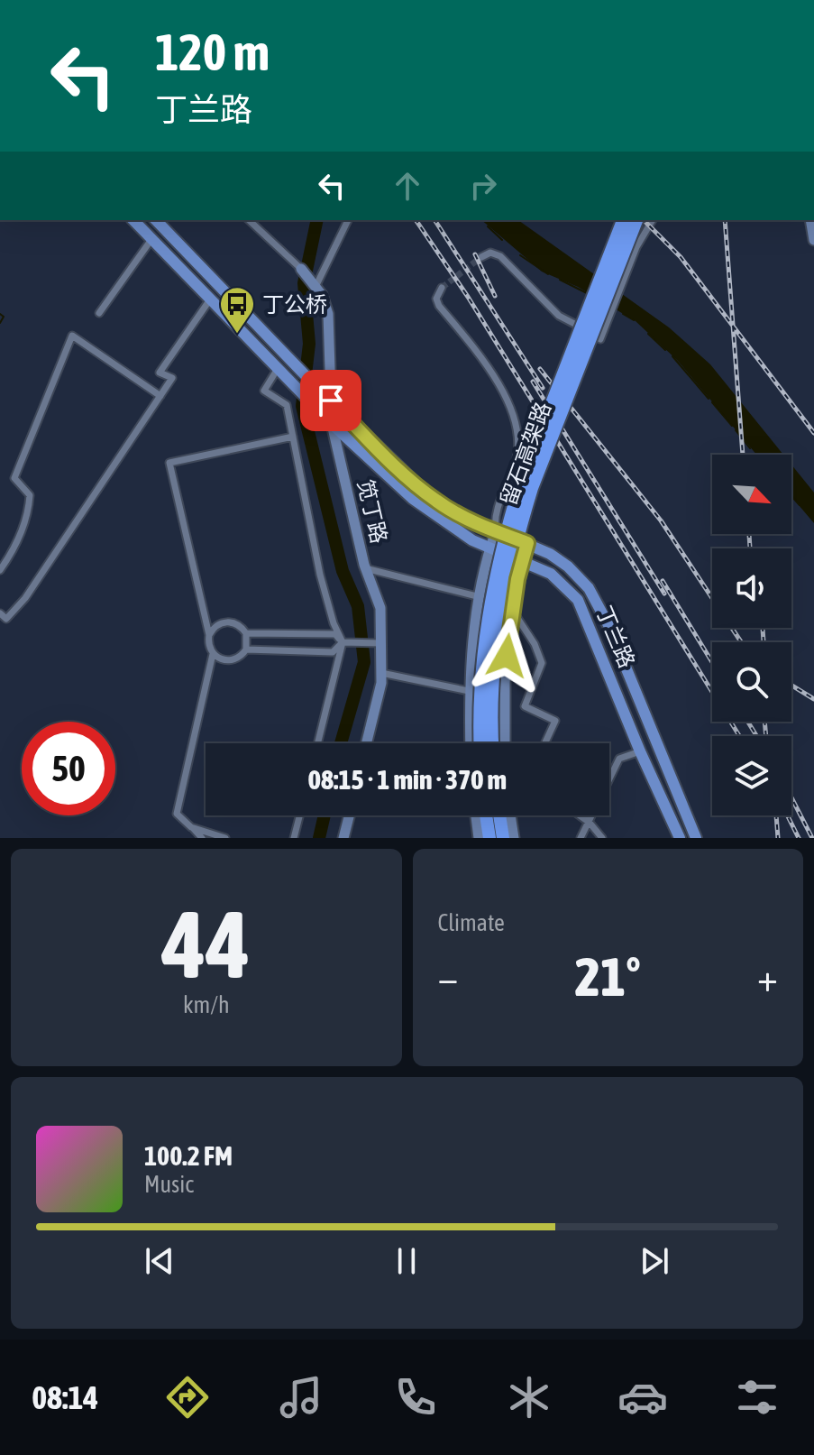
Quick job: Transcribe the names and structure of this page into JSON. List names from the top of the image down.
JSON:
{
  "streets": {
    "highway": ["留石高架路"],
    "main road": ["笕丁路", "丁兰路"]
  },
  "crossings": [
    ["笕丁路", "丁兰路"]
  ],
  "places": {
    "bus stop": ["丁公桥"]
  },
  "north": "bottom right",
  "page": {
    "turn": ["120 m", "丁兰路"],
    "limit": "50",
    "trip": "08:15 · 1 min · 370 m",
    "tile": [
      ["44", "km/h"],
      "Climate"
    ],
    "heat": ["−", "21°", "+"],
    "song": ["100.2 FM", "Music"],
    "tabs": "08:14"
  }
}
